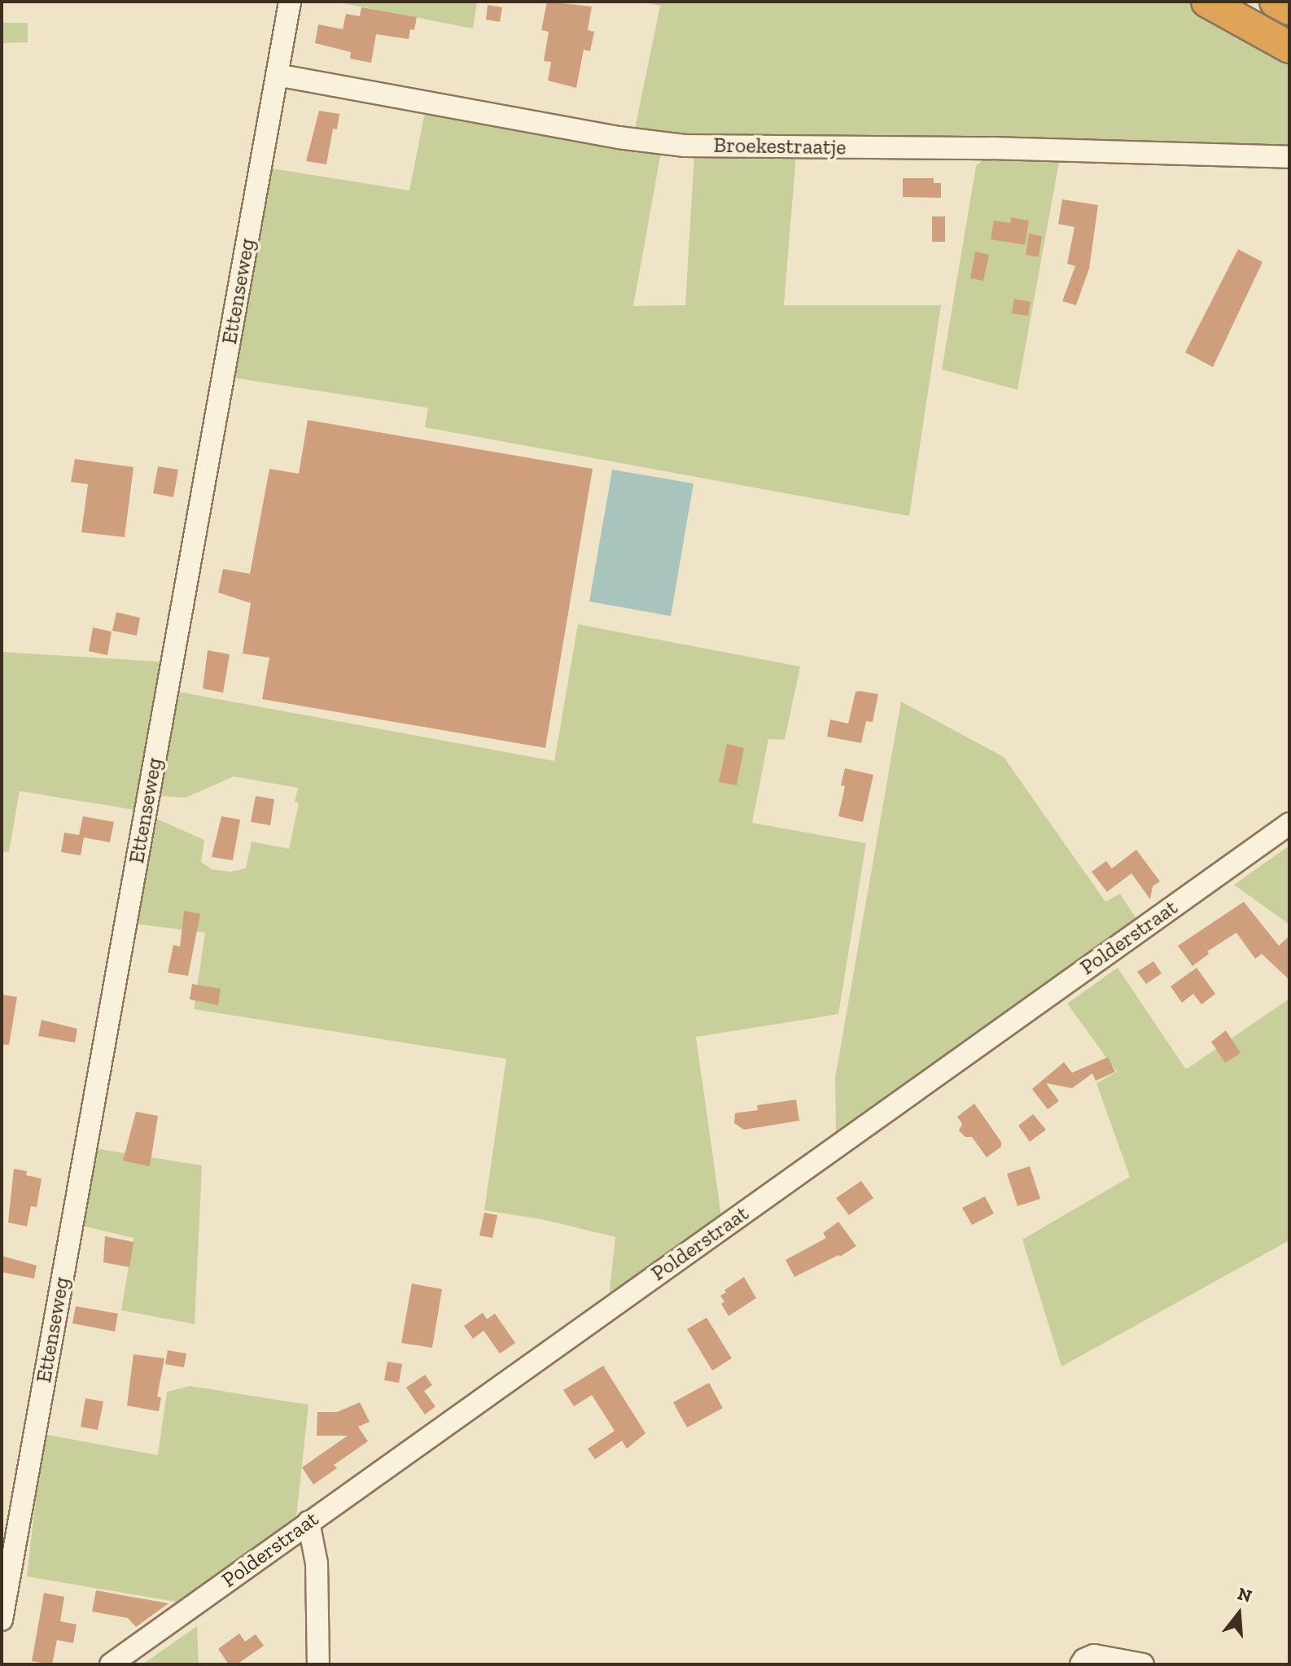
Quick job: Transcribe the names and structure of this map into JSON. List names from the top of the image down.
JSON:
{
  "streets": {
    "street": ["Broekestraatje", "Ettenseweg", "Polderstraat"]
  },
  "crossings": [
    ["Broekestraatje", "Ettenseweg"]
  ],
  "north": "top"
}
